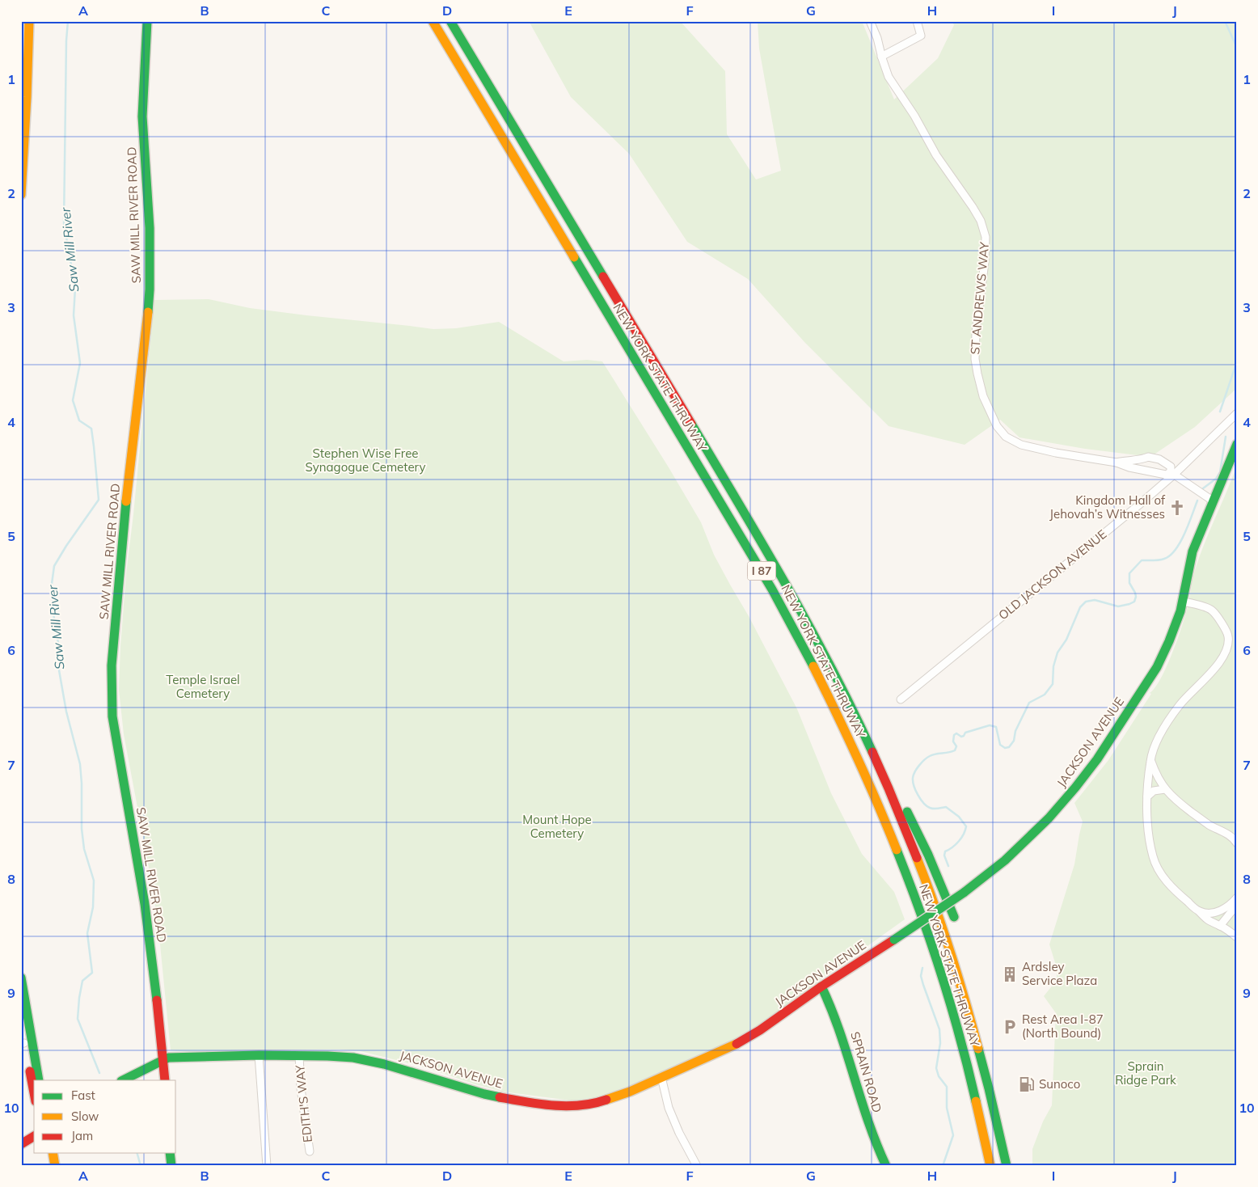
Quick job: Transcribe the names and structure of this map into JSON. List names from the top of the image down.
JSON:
{
  "streets": {
    "main road": [
      "SAW MILL RIVER ROAD",
      "NEW YORK STATE THRUWAY",
      "I 87",
      "JACKSON AVENUE",
      "SPRAIN ROAD"
    ],
    "street": ["ST ANDREWS WAY", "OLD JACKSON AVENUE", "EDITH'S WAY"]
  },
  "crossings": [
    ["SAW MILL RIVER ROAD", "JACKSON AVENUE"],
    ["ST ANDREWS WAY", "OLD JACKSON AVENUE"],
    ["JACKSON AVENUE", "SPRAIN ROAD"],
    ["JACKSON AVENUE", "EDITH'S WAY"]
  ],
  "water": ["Saw Mill River"],
  "parks": [
    "Stephen Wise Free Synagogue Cemetery",
    "Temple Israel Cemetery",
    "Mount Hope Cemetery",
    "Sprain Ridge Park"
  ],
  "places": {
    "church": ["Kingdom Hall of Jehovah’s Witnesses"],
    "building": ["Ardsley Service Plaza"],
    "parking": ["Rest Area I-87 (North Bound)"],
    "fuel station": ["Sunoco"]
  },
  "legend": ["Fast", "Slow", "Jam"],
  "grid": {
    "columns": [
      "A",
      "B",
      "C",
      "D",
      "E",
      "F",
      "G",
      "H",
      "I",
      "J"
    ],
    "rows": [
      "1",
      "2",
      "3",
      "4",
      "5",
      "6",
      "7",
      "8",
      "9",
      "10"
    ]
  }
}
